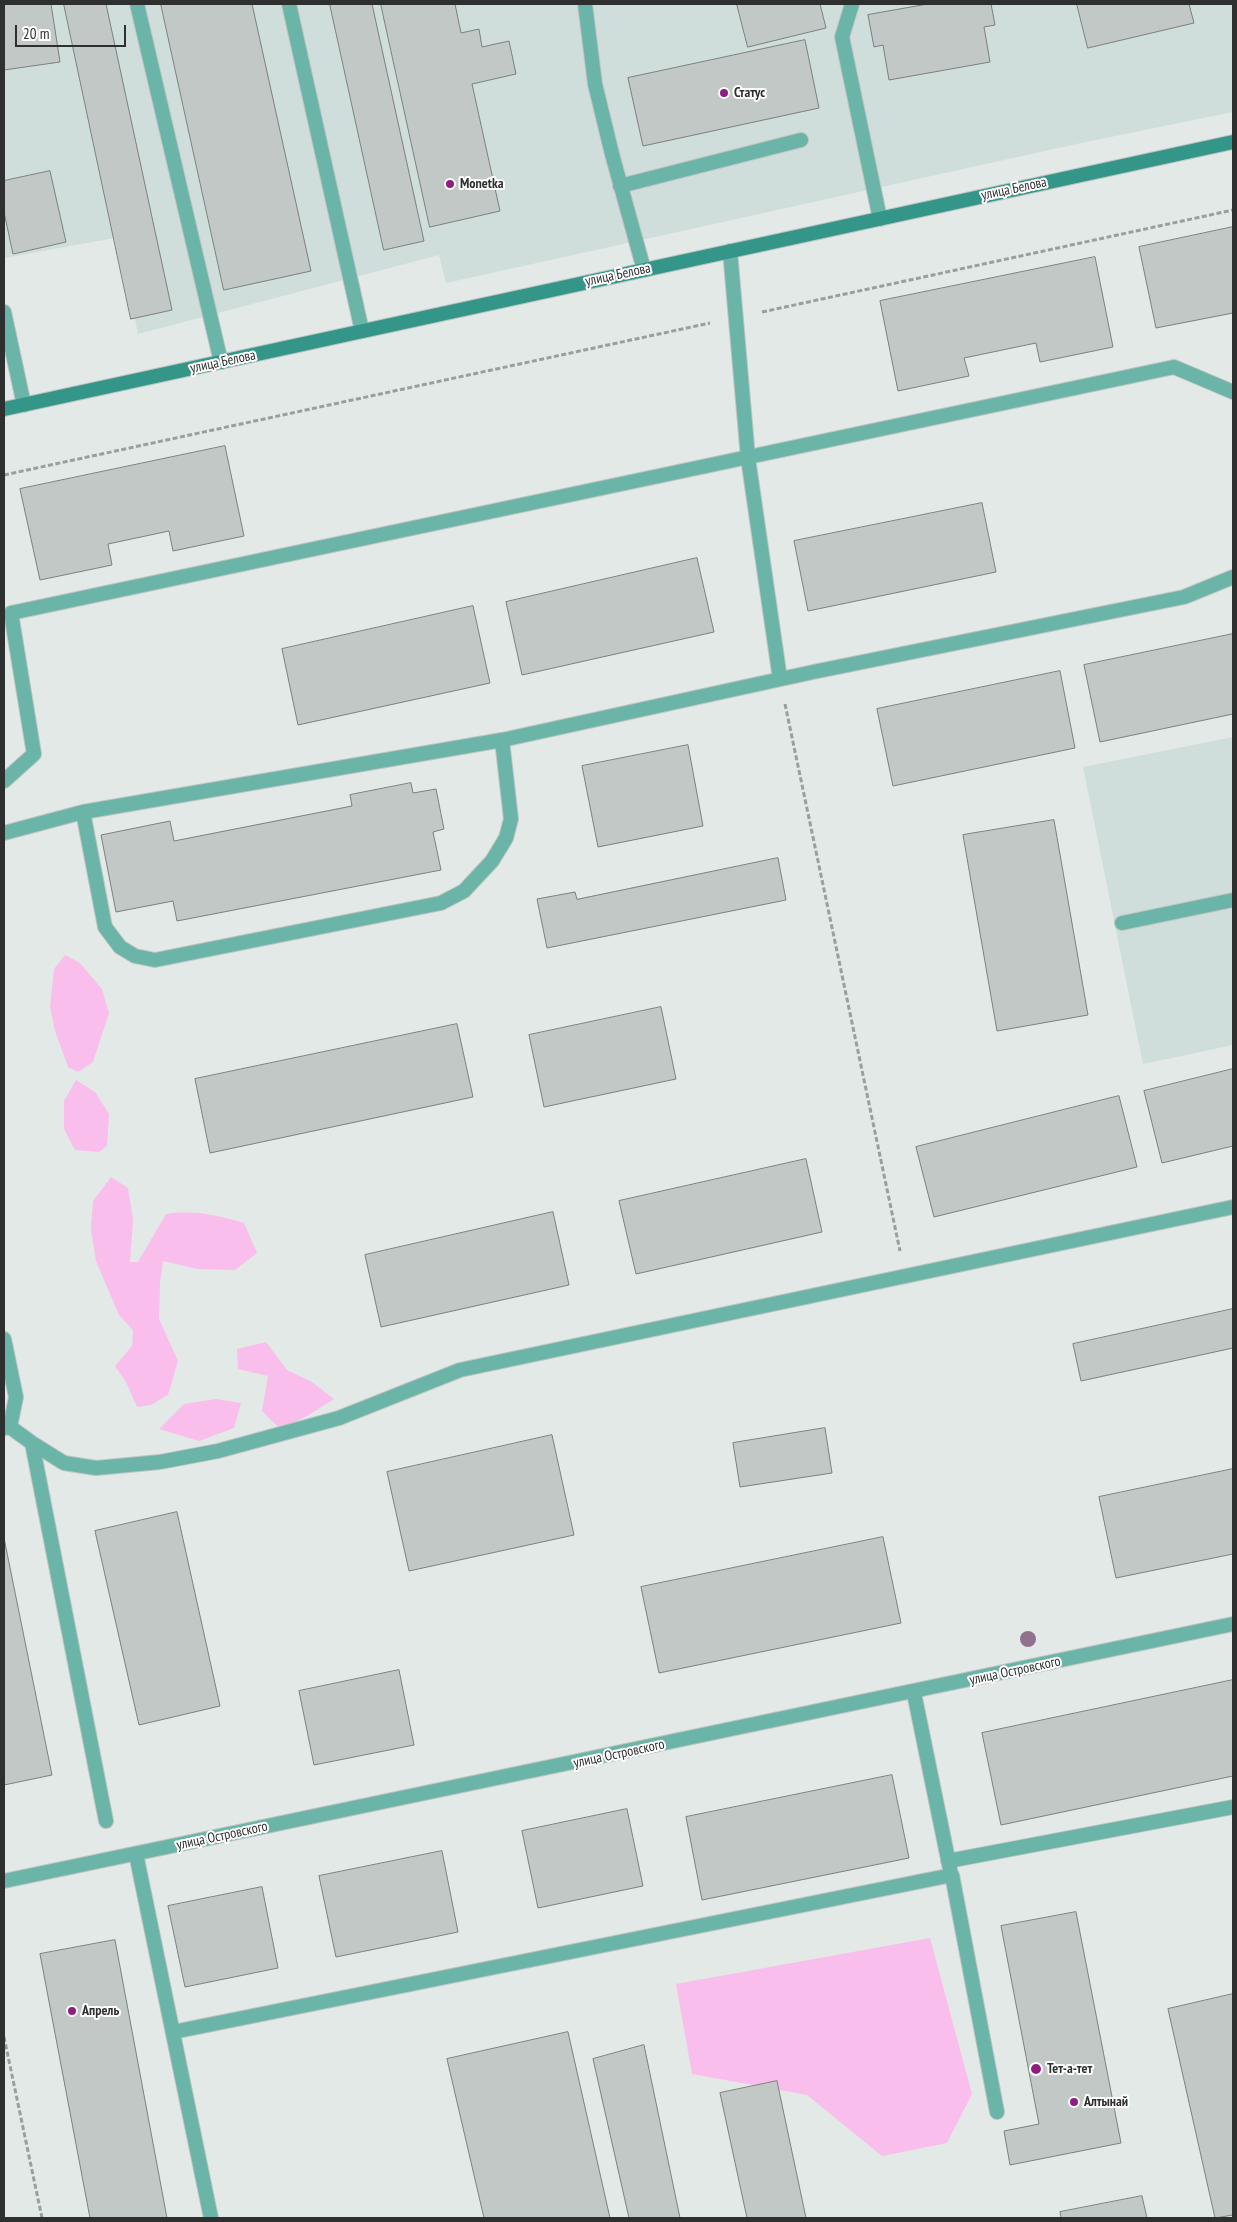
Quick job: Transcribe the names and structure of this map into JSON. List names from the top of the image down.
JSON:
{
  "streets": {
    "main road": ["улица Белова"],
    "street": ["улица Островского"]
  },
  "places": [
    "Статус",
    "Monetka",
    "Апрель",
    "Тет-а-тет",
    "Алтынай"
  ],
  "scale_bar": "20 m"
}
